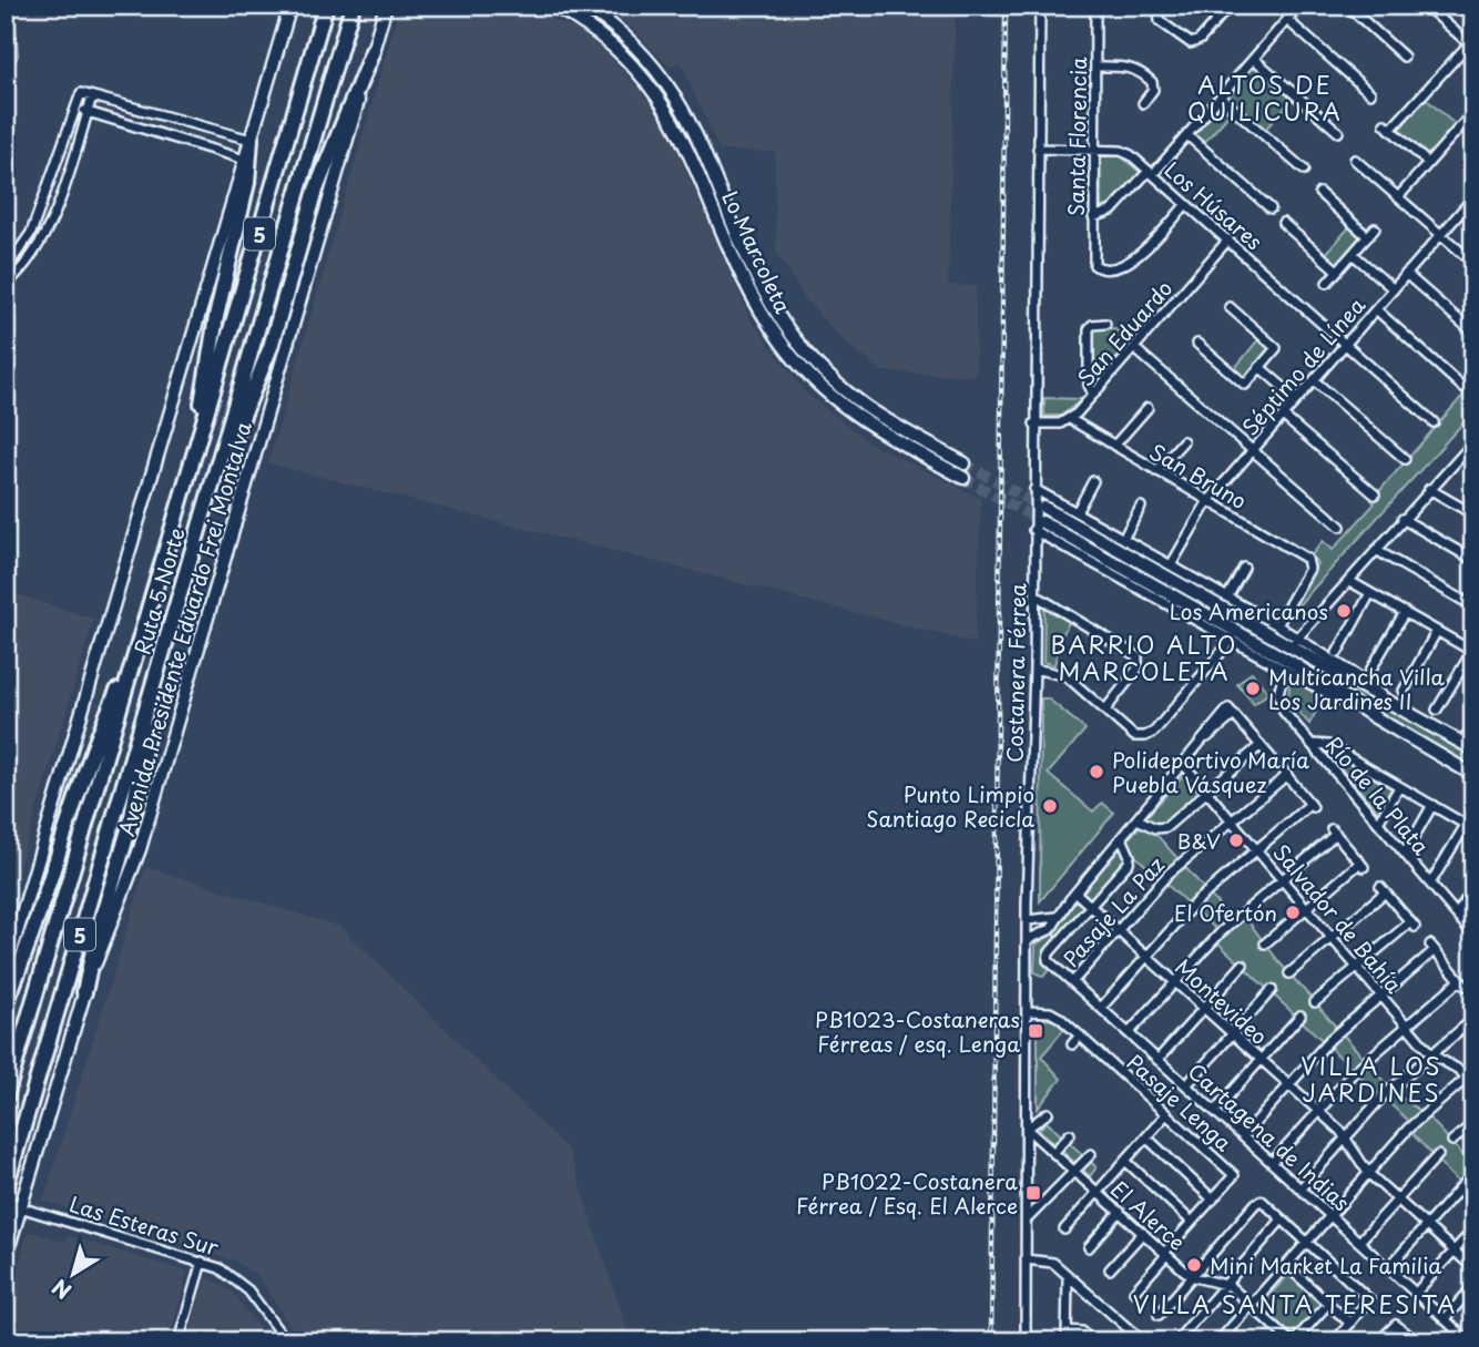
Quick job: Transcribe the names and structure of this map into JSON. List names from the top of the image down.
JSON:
{
  "streets": {
    "highway": ["5", "Ruta 5 Norte"],
    "main road": ["Lo Marcoleta", "Avenida Presidente Eduardo Frei Montalva", "Las Esteras Sur"],
    "street": [
      "Santa Florencia",
      "Los Húsares",
      "San Eduardo",
      "Séptimo de Línea",
      "San Bruno",
      "Costanera Férrea",
      "Río de la Plata",
      "Pasaje La Paz",
      "Salvador de Bahía",
      "Montevideo",
      "Pasaje Lenga",
      "Cartagena de Indias",
      "El Alerce"
    ]
  },
  "crossings": [
    ["Santa Florencia", "Los Húsares"],
    ["Los Húsares", "San Eduardo"],
    ["Los Húsares", "Séptimo de Línea"],
    ["Los Húsares", "Costanera Férrea"],
    ["San Eduardo", "San Bruno"],
    ["Séptimo de Línea", "San Bruno"],
    ["Avenida Presidente Eduardo Frei Montalva", "Las Esteras Sur"],
    ["Costanera Férrea", "Pasaje Lenga"],
    ["Costanera Férrea", "El Alerce"],
    ["Pasaje La Paz", "Salvador de Bahía"],
    ["Pasaje La Paz", "Montevideo"],
    ["Pasaje La Paz", "Cartagena de Indias"],
    ["Montevideo", "Cartagena de Indias"]
  ],
  "districts": [
    "ALTOS DE QUILICURA",
    "BARRIO ALTO MARCOLETA",
    "VILLA LOS JARDINES",
    "VILLA SANTA TERESITA"
  ],
  "places": {
    "other": [
      "Los Americanos",
      "Multicancha Villa Los Jardines II",
      "Polideportivo María Puebla Vásquez",
      "Punto Limpio Santiago Recicla",
      "B&V",
      "El Ofertón",
      "Mini Market La Familia"
    ],
    "transit": ["PB1023-Costaneras Férreas / esq. Lenga", "PB1022-Costanera Férrea / Esq. El Alerce"]
  },
  "north": "bottom left"
}
